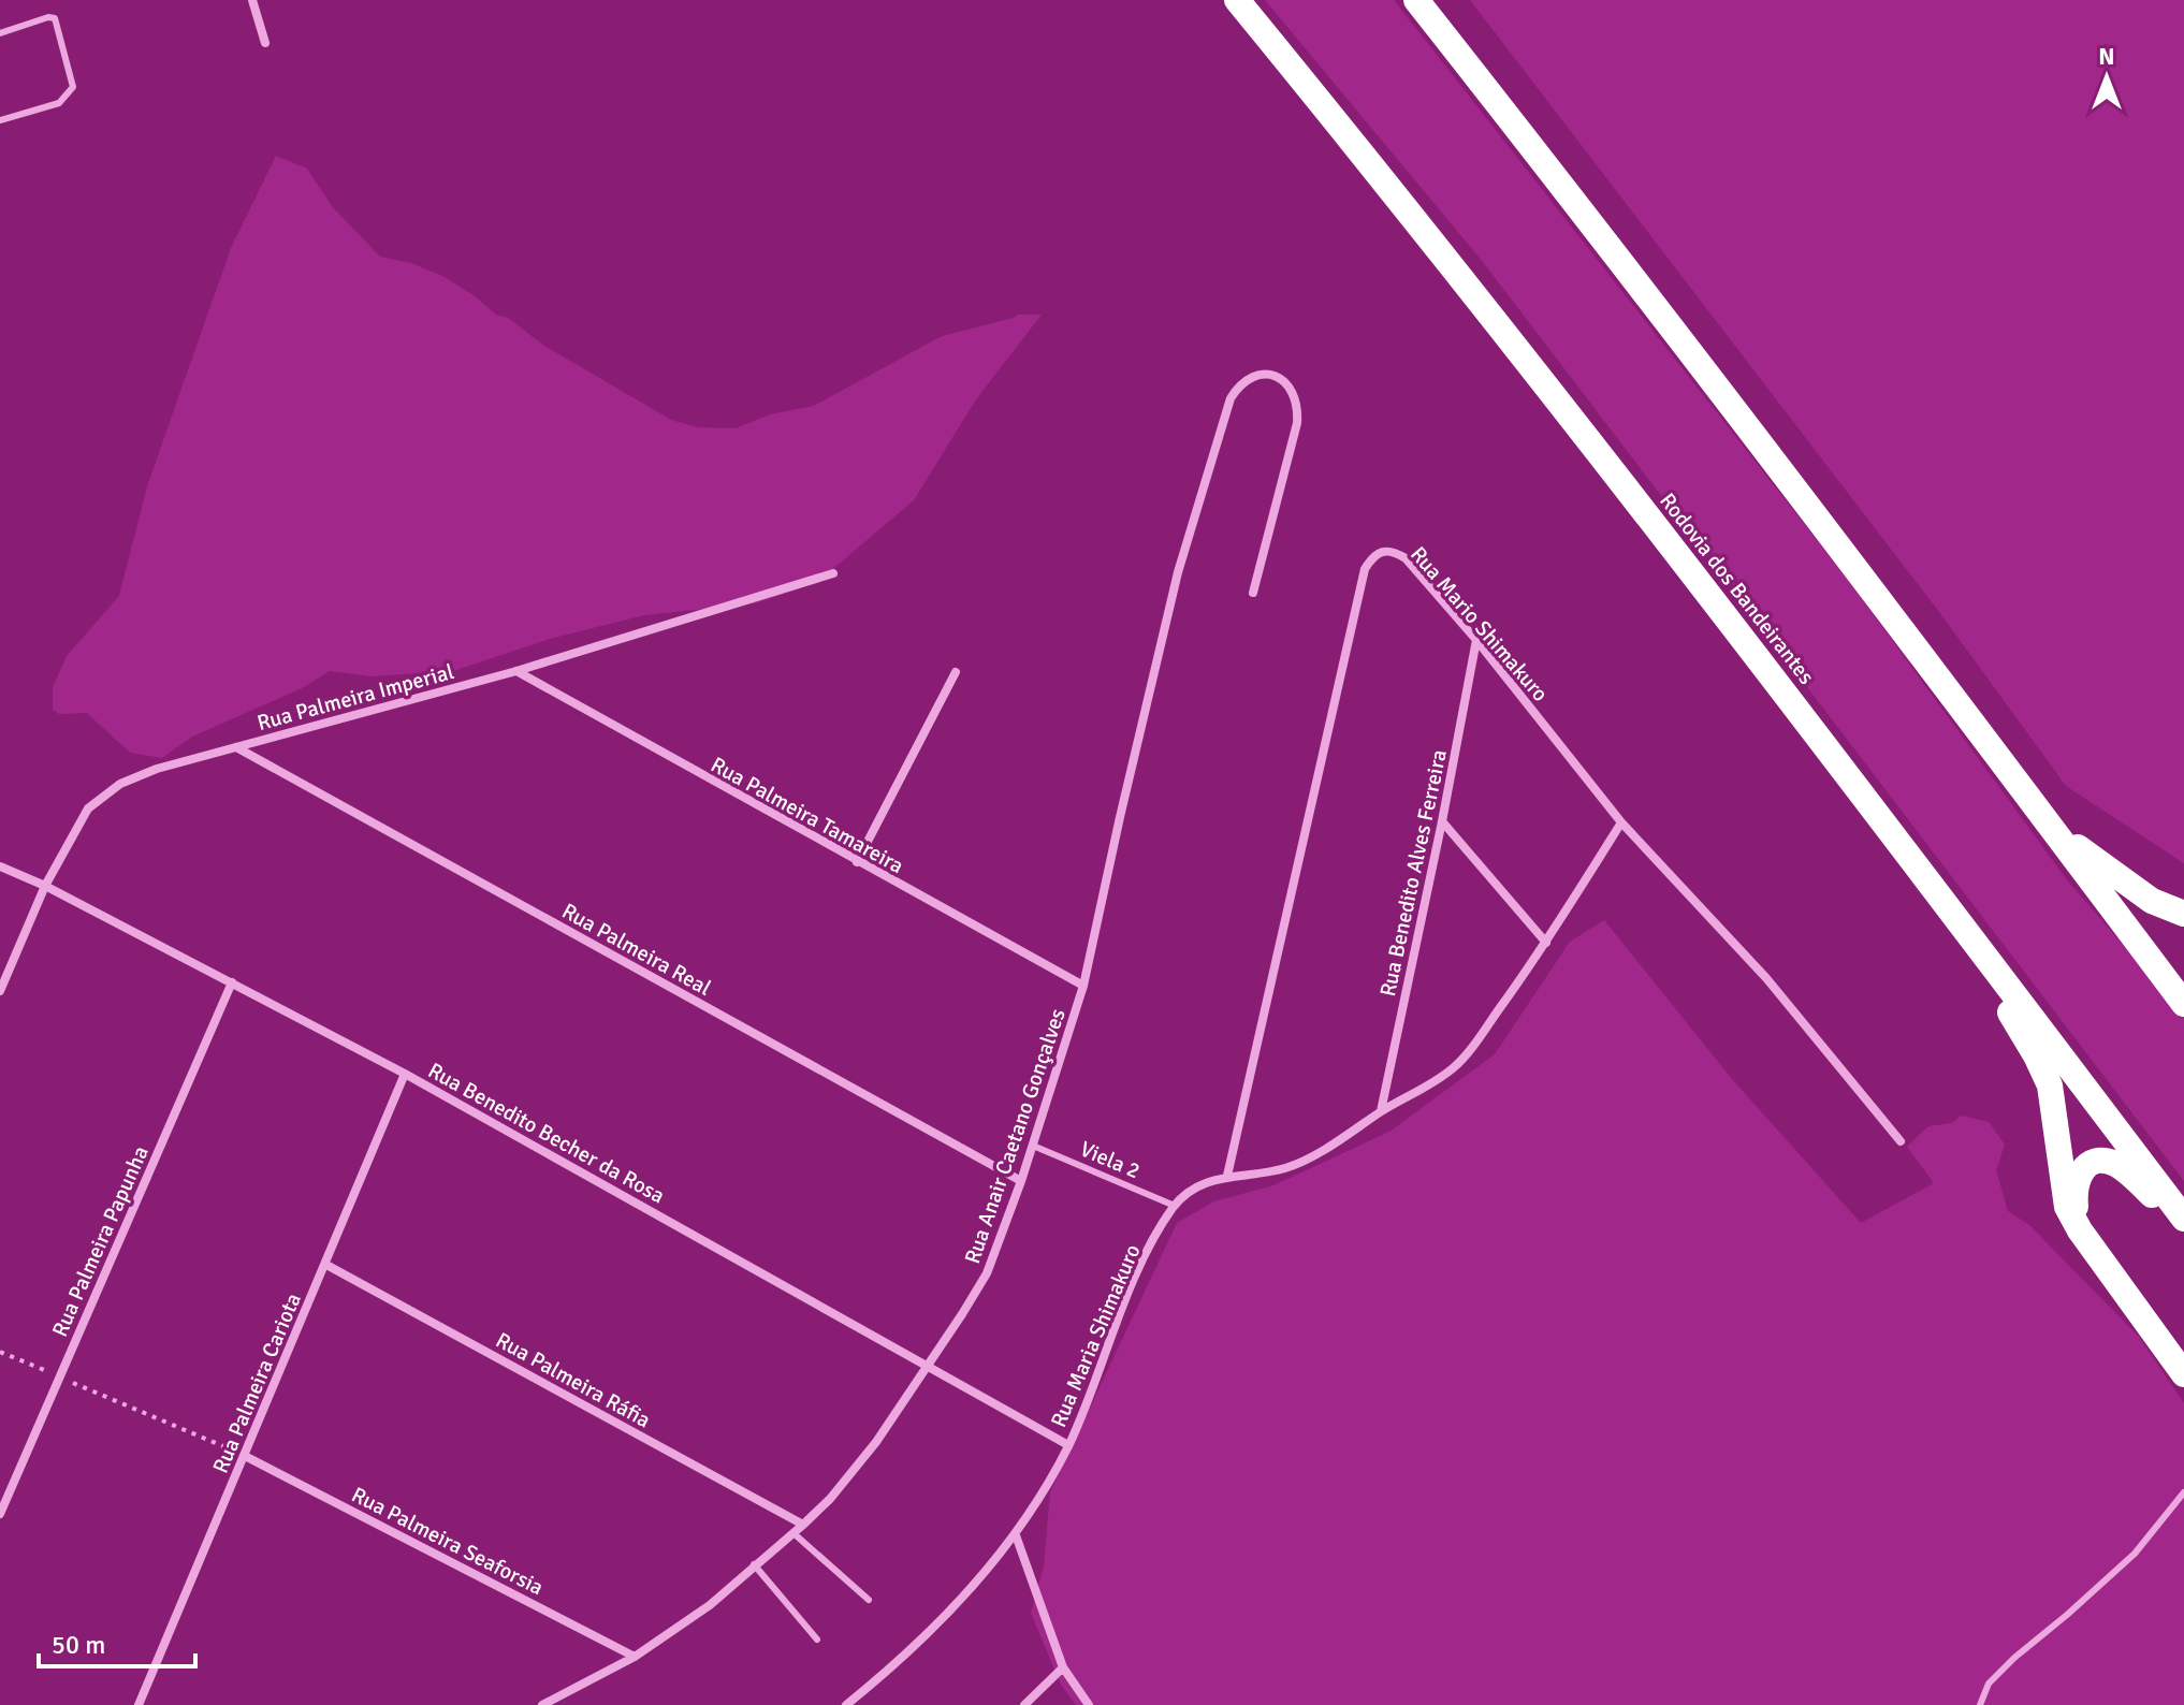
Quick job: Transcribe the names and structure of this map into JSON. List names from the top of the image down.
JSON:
{
  "streets": {
    "highway": ["Rodovia dos Bandeirantes"],
    "street": [
      "Rua Mario Shimakuro",
      "Rua Palmeira Imperial",
      "Rua Palmeira Tamareira",
      "Rua Benedito Alves Ferreira",
      "Rua Palmeira Real",
      "Rua Benedito Becher da Rosa",
      "Rua Anair Caetano Gonçalves",
      "Rua Palmeira Papunha",
      "Rua Maria Shimakuro",
      "Rua Palmeira Ráfia",
      "Rua Palmeira Cariota",
      "Rua Palmeira Seaforsia"
    ],
    "lane": ["Viela 2"]
  },
  "crossings": [
    ["Rua Mario Shimakuro", "Rua Benedito Alves Ferreira"],
    ["Rua Mario Shimakuro", "Rua Maria Shimakuro"],
    ["Rua Palmeira Imperial", "Rua Palmeira Tamareira"],
    ["Rua Palmeira Imperial", "Rua Palmeira Real"],
    ["Rua Palmeira Imperial", "Rua Benedito Becher da Rosa"],
    ["Rua Palmeira Tamareira", "Rua Anair Caetano Gonçalves"],
    ["Rua Benedito Alves Ferreira", "Rua Maria Shimakuro"],
    ["Rua Palmeira Real", "Rua Anair Caetano Gonçalves"],
    ["Rua Benedito Becher da Rosa", "Rua Anair Caetano Gonçalves"],
    ["Rua Benedito Becher da Rosa", "Rua Palmeira Papunha"],
    ["Rua Benedito Becher da Rosa", "Rua Maria Shimakuro"],
    ["Rua Benedito Becher da Rosa", "Rua Palmeira Cariota"],
    ["Rua Anair Caetano Gonçalves", "Viela 2"],
    ["Rua Anair Caetano Gonçalves", "Rua Palmeira Ráfia"],
    ["Rua Anair Caetano Gonçalves", "Rua Palmeira Seaforsia"],
    ["Viela 2", "Rua Maria Shimakuro"],
    ["Rua Palmeira Ráfia", "Rua Palmeira Cariota"],
    ["Rua Palmeira Cariota", "Rua Palmeira Seaforsia"]
  ],
  "scale_bar": "50 m",
  "north": "top"
}
